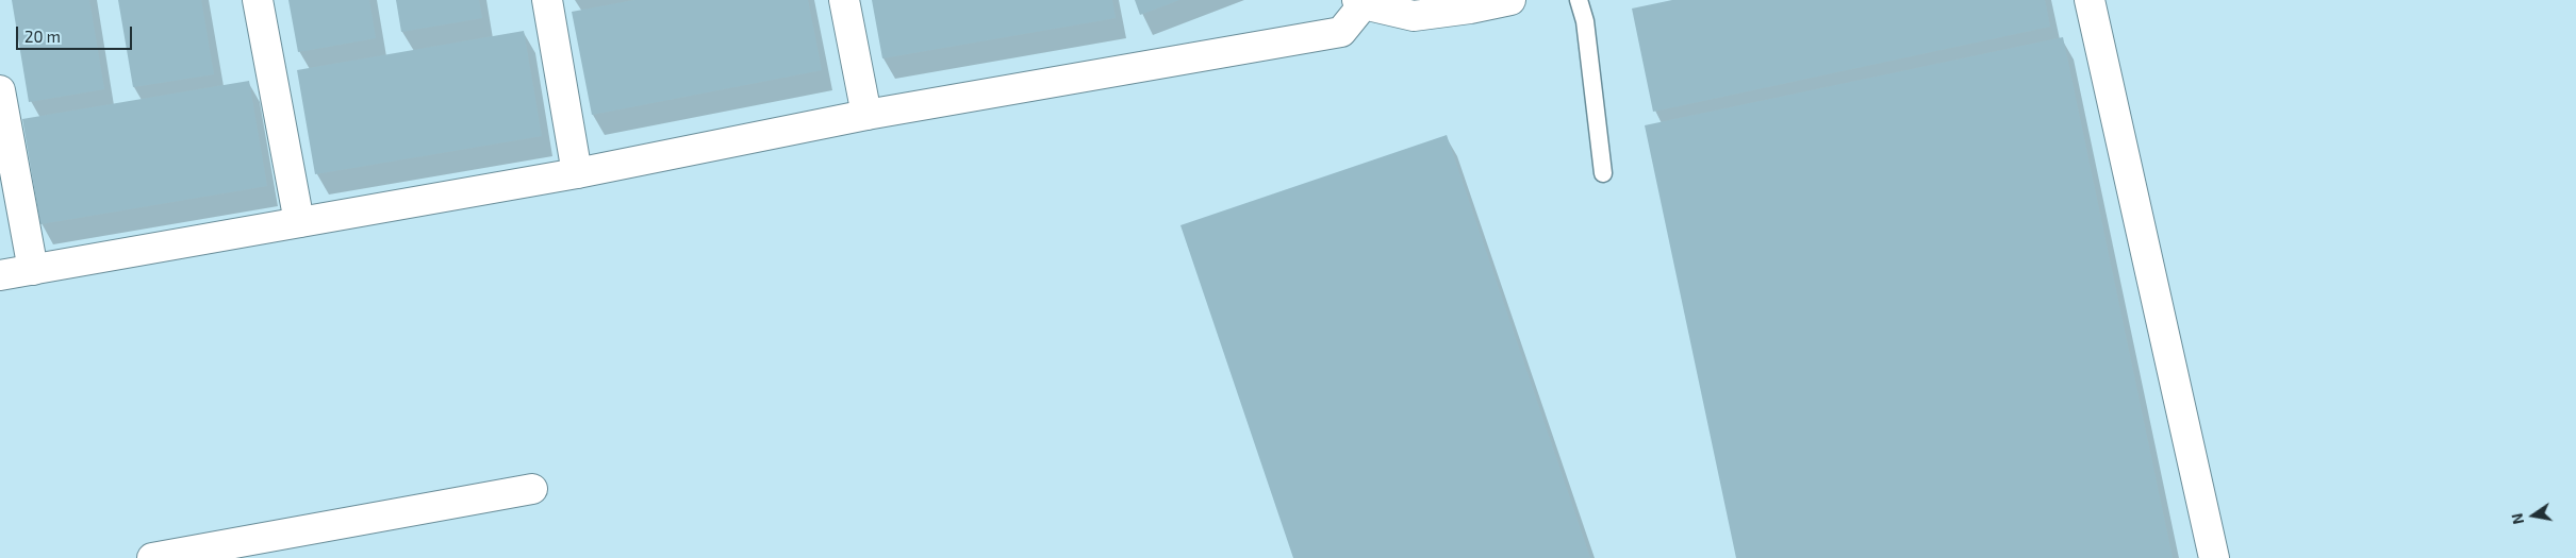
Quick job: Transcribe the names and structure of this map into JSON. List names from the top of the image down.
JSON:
{
  "scale_bar": "20 m",
  "north": "left"
}
